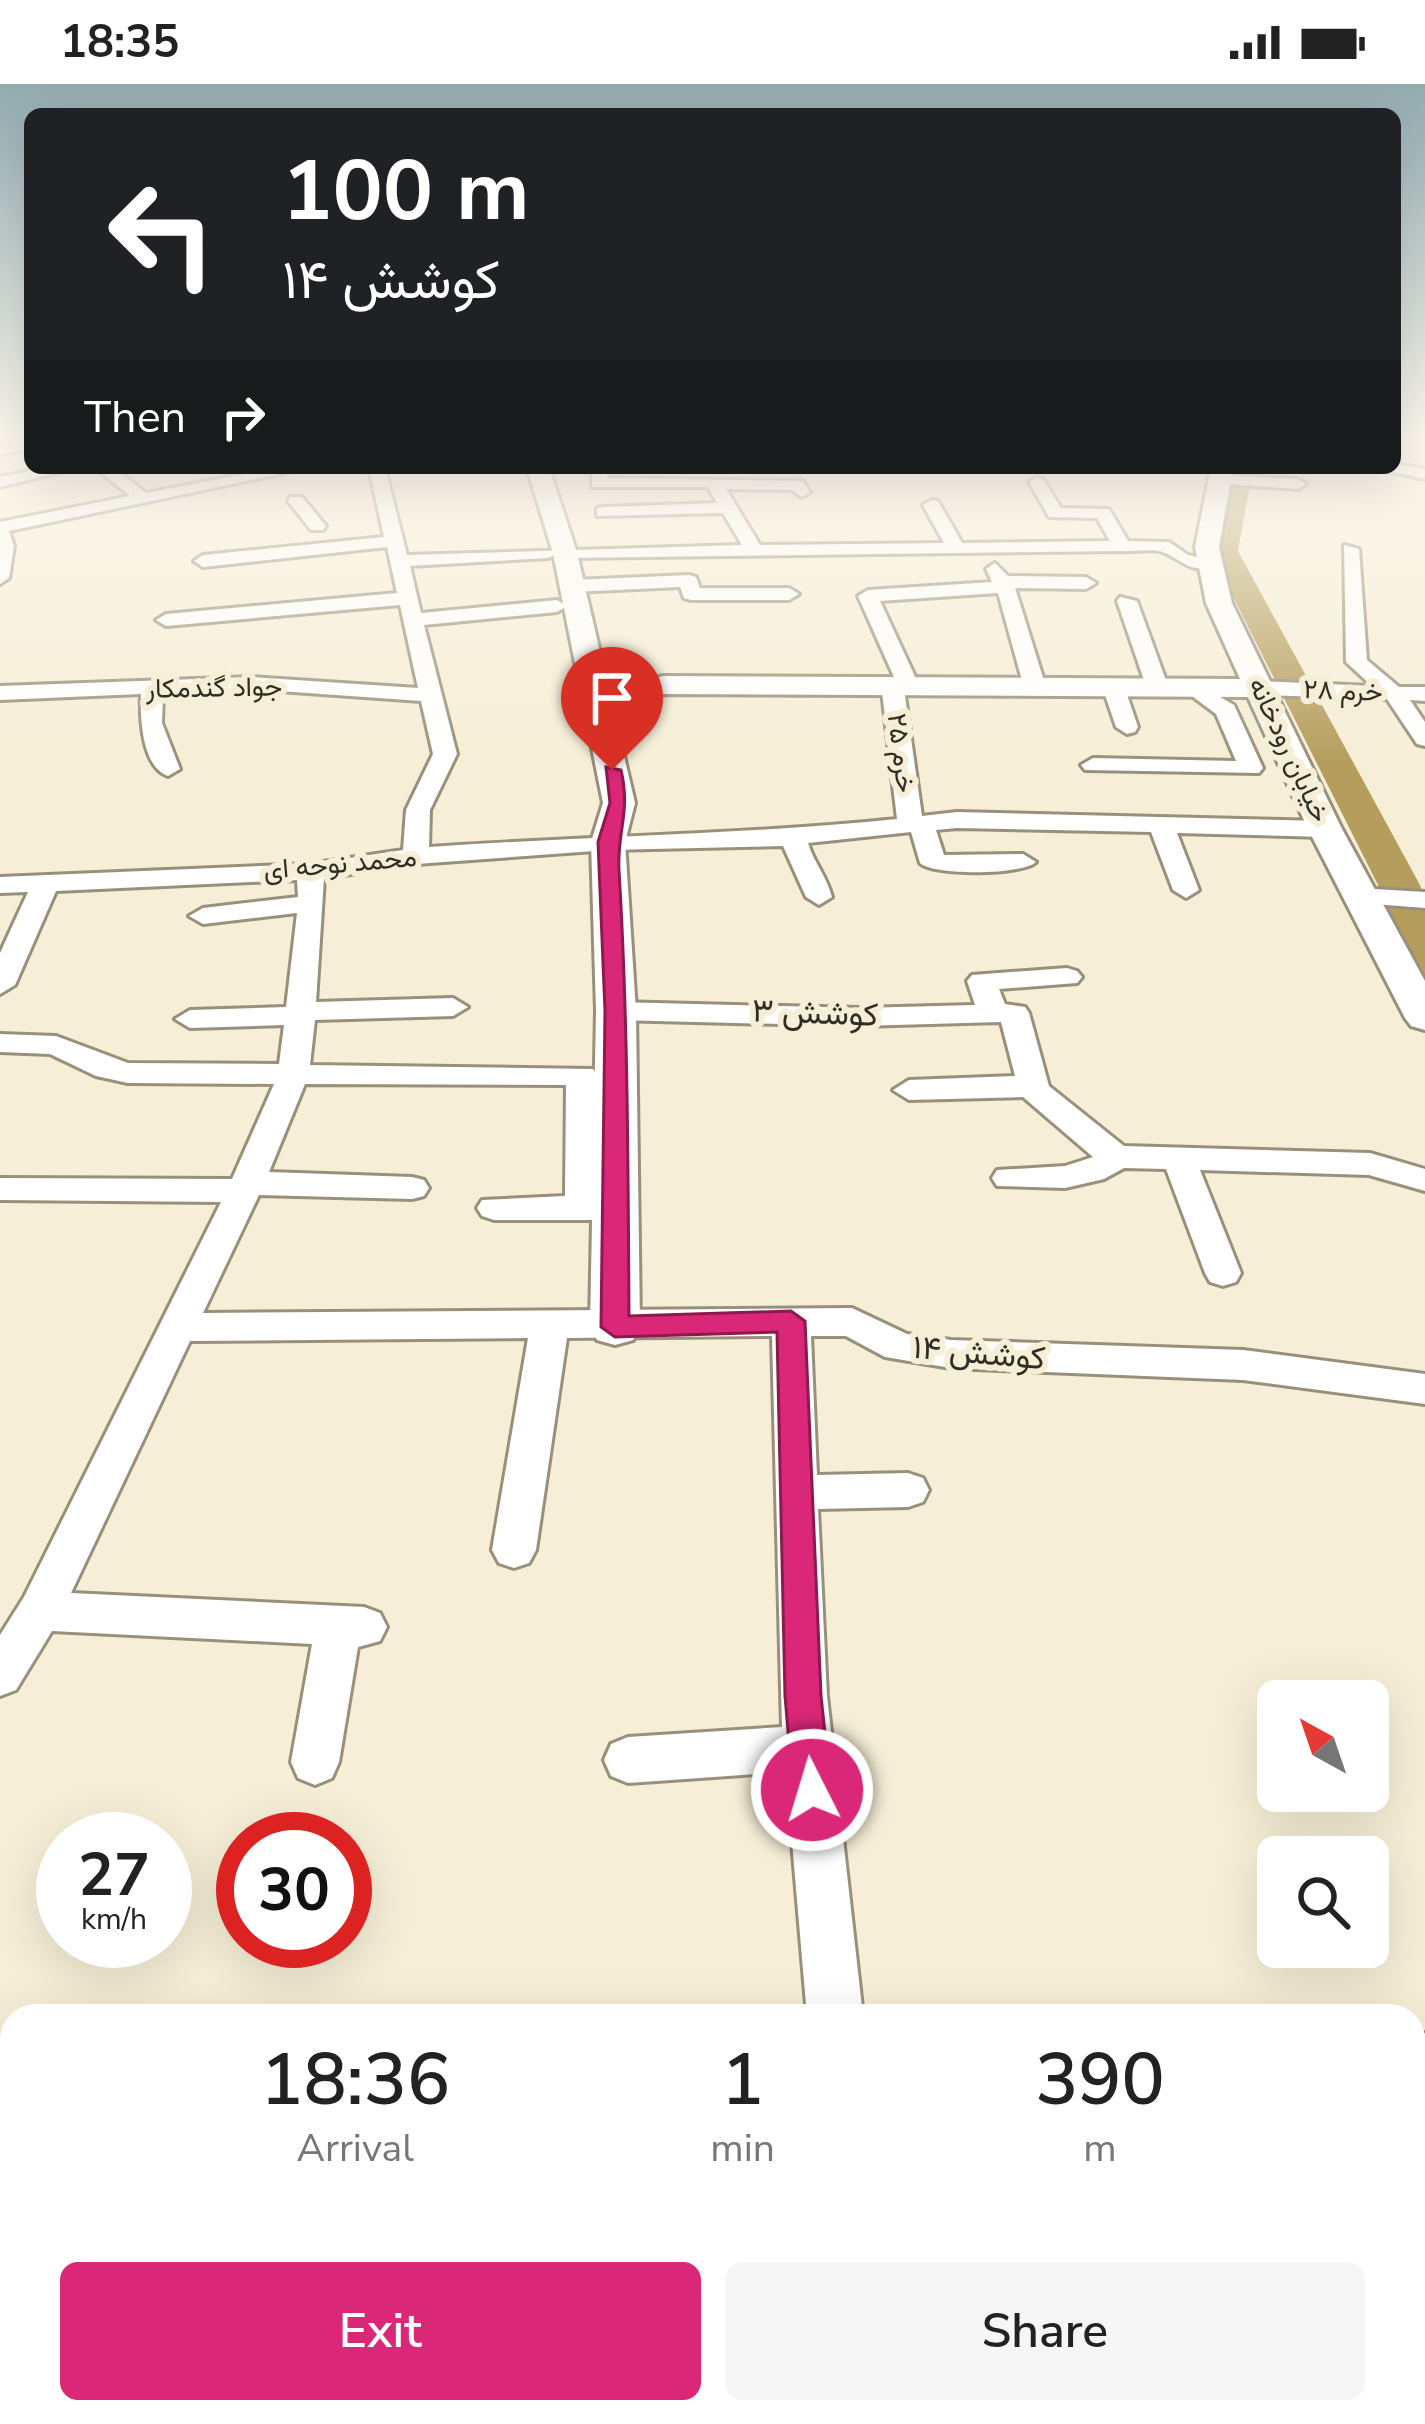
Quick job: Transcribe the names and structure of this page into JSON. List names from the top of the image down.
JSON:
{
  "streets": {
    "street": [
      "جواد گندمکار",
      "خرم ۲۸",
      "خیابان رودخانه",
      "خرم ۲۵",
      "محمد نوحه ای",
      "کوشش ۳",
      "کوشش ۱۴"
    ]
  },
  "crossings": [
    ["خرم ۲۸", "خیابان رودخانه"],
    ["خیابان رودخانه", "محمد نوحه ای"],
    ["خرم ۲۵", "محمد نوحه ای"]
  ],
  "north": "top left",
  "page": {
    "status": "18:35",
    "turn": ["100 m", "کوشش ۱۴"],
    "then": "Then",
    "speed": "27 km/h",
    "limit": "30",
    "eta": [
      "18:36",
      "Arrival",
      "1",
      "min",
      "390",
      "m"
    ],
    "buttons": ["Exit", "Share"]
  }
}
